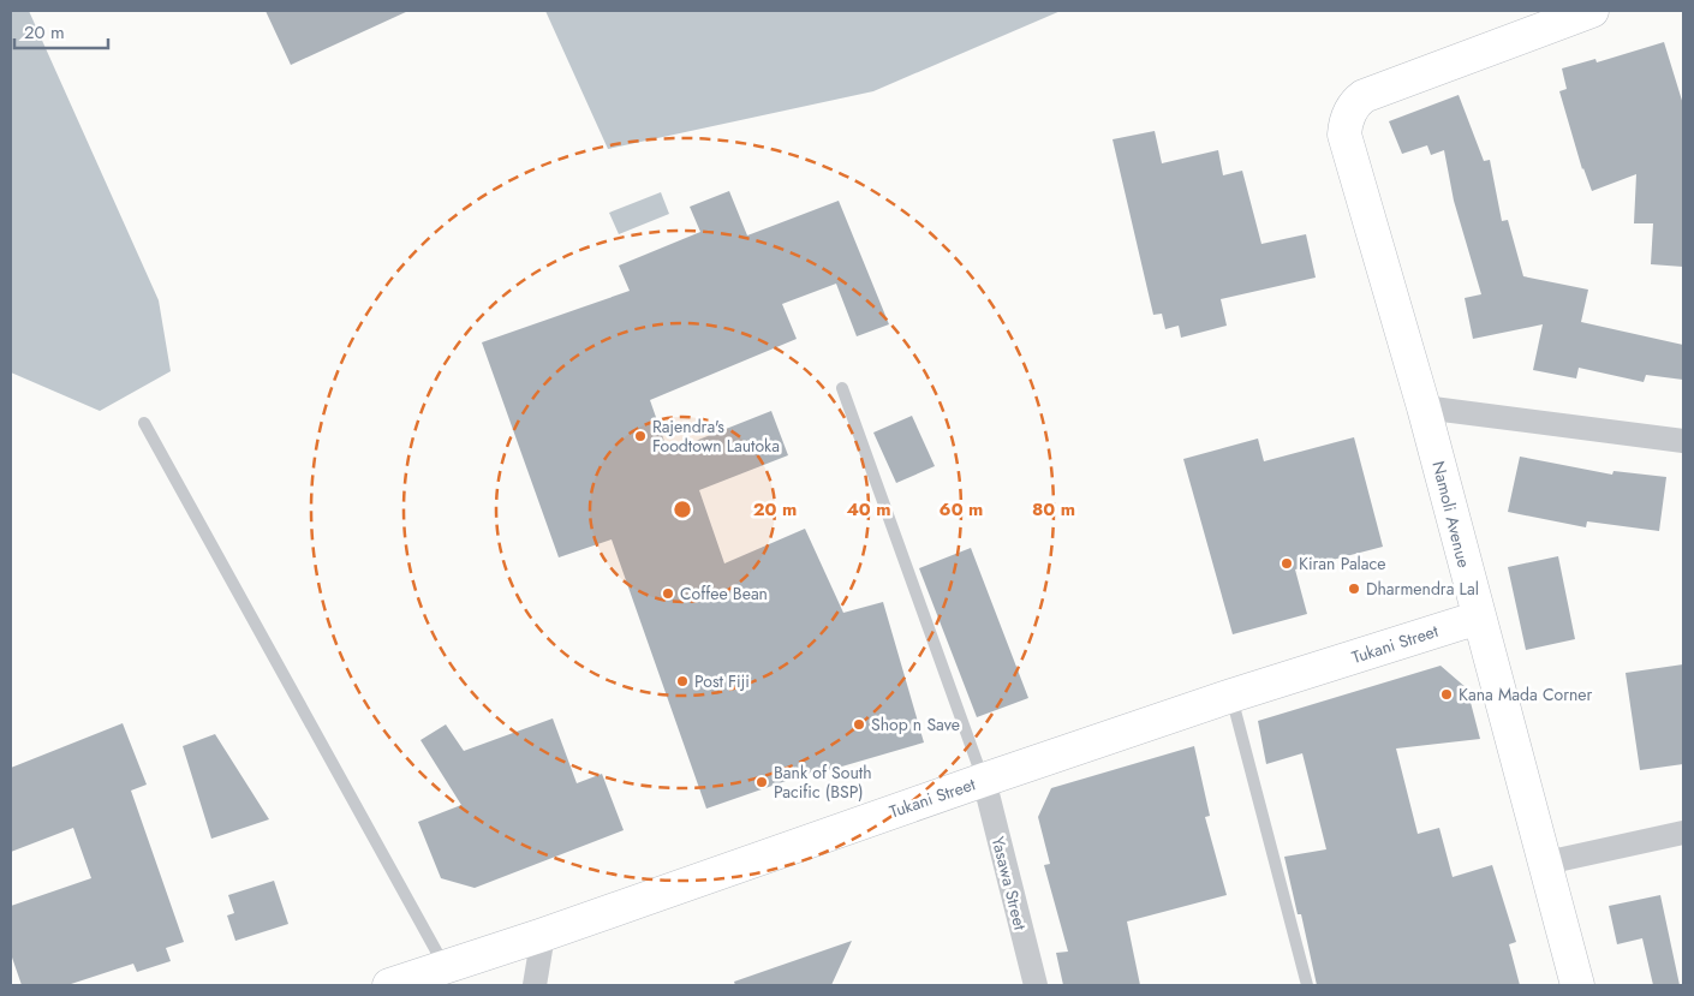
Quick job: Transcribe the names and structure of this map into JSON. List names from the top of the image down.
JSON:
{
  "streets": {
    "street": ["Namoli Avenue", "Tukani Street", "Yasawa Street"]
  },
  "crossings": [
    ["Namoli Avenue", "Tukani Street"],
    ["Tukani Street", "Yasawa Street"]
  ],
  "places": [
    "Rajendra's Foodtown Lautoka",
    "Kiran Palace",
    "Dharmendra Lal",
    "Coffee Bean",
    "Post Fiji",
    "Kana Mada Corner",
    "Shop n Save",
    "Bank of South Pacific (BSP)"
  ],
  "scale_bar": "20 m",
  "rings": [
    "20 m",
    "40 m",
    "60 m",
    "80 m"
  ]
}
